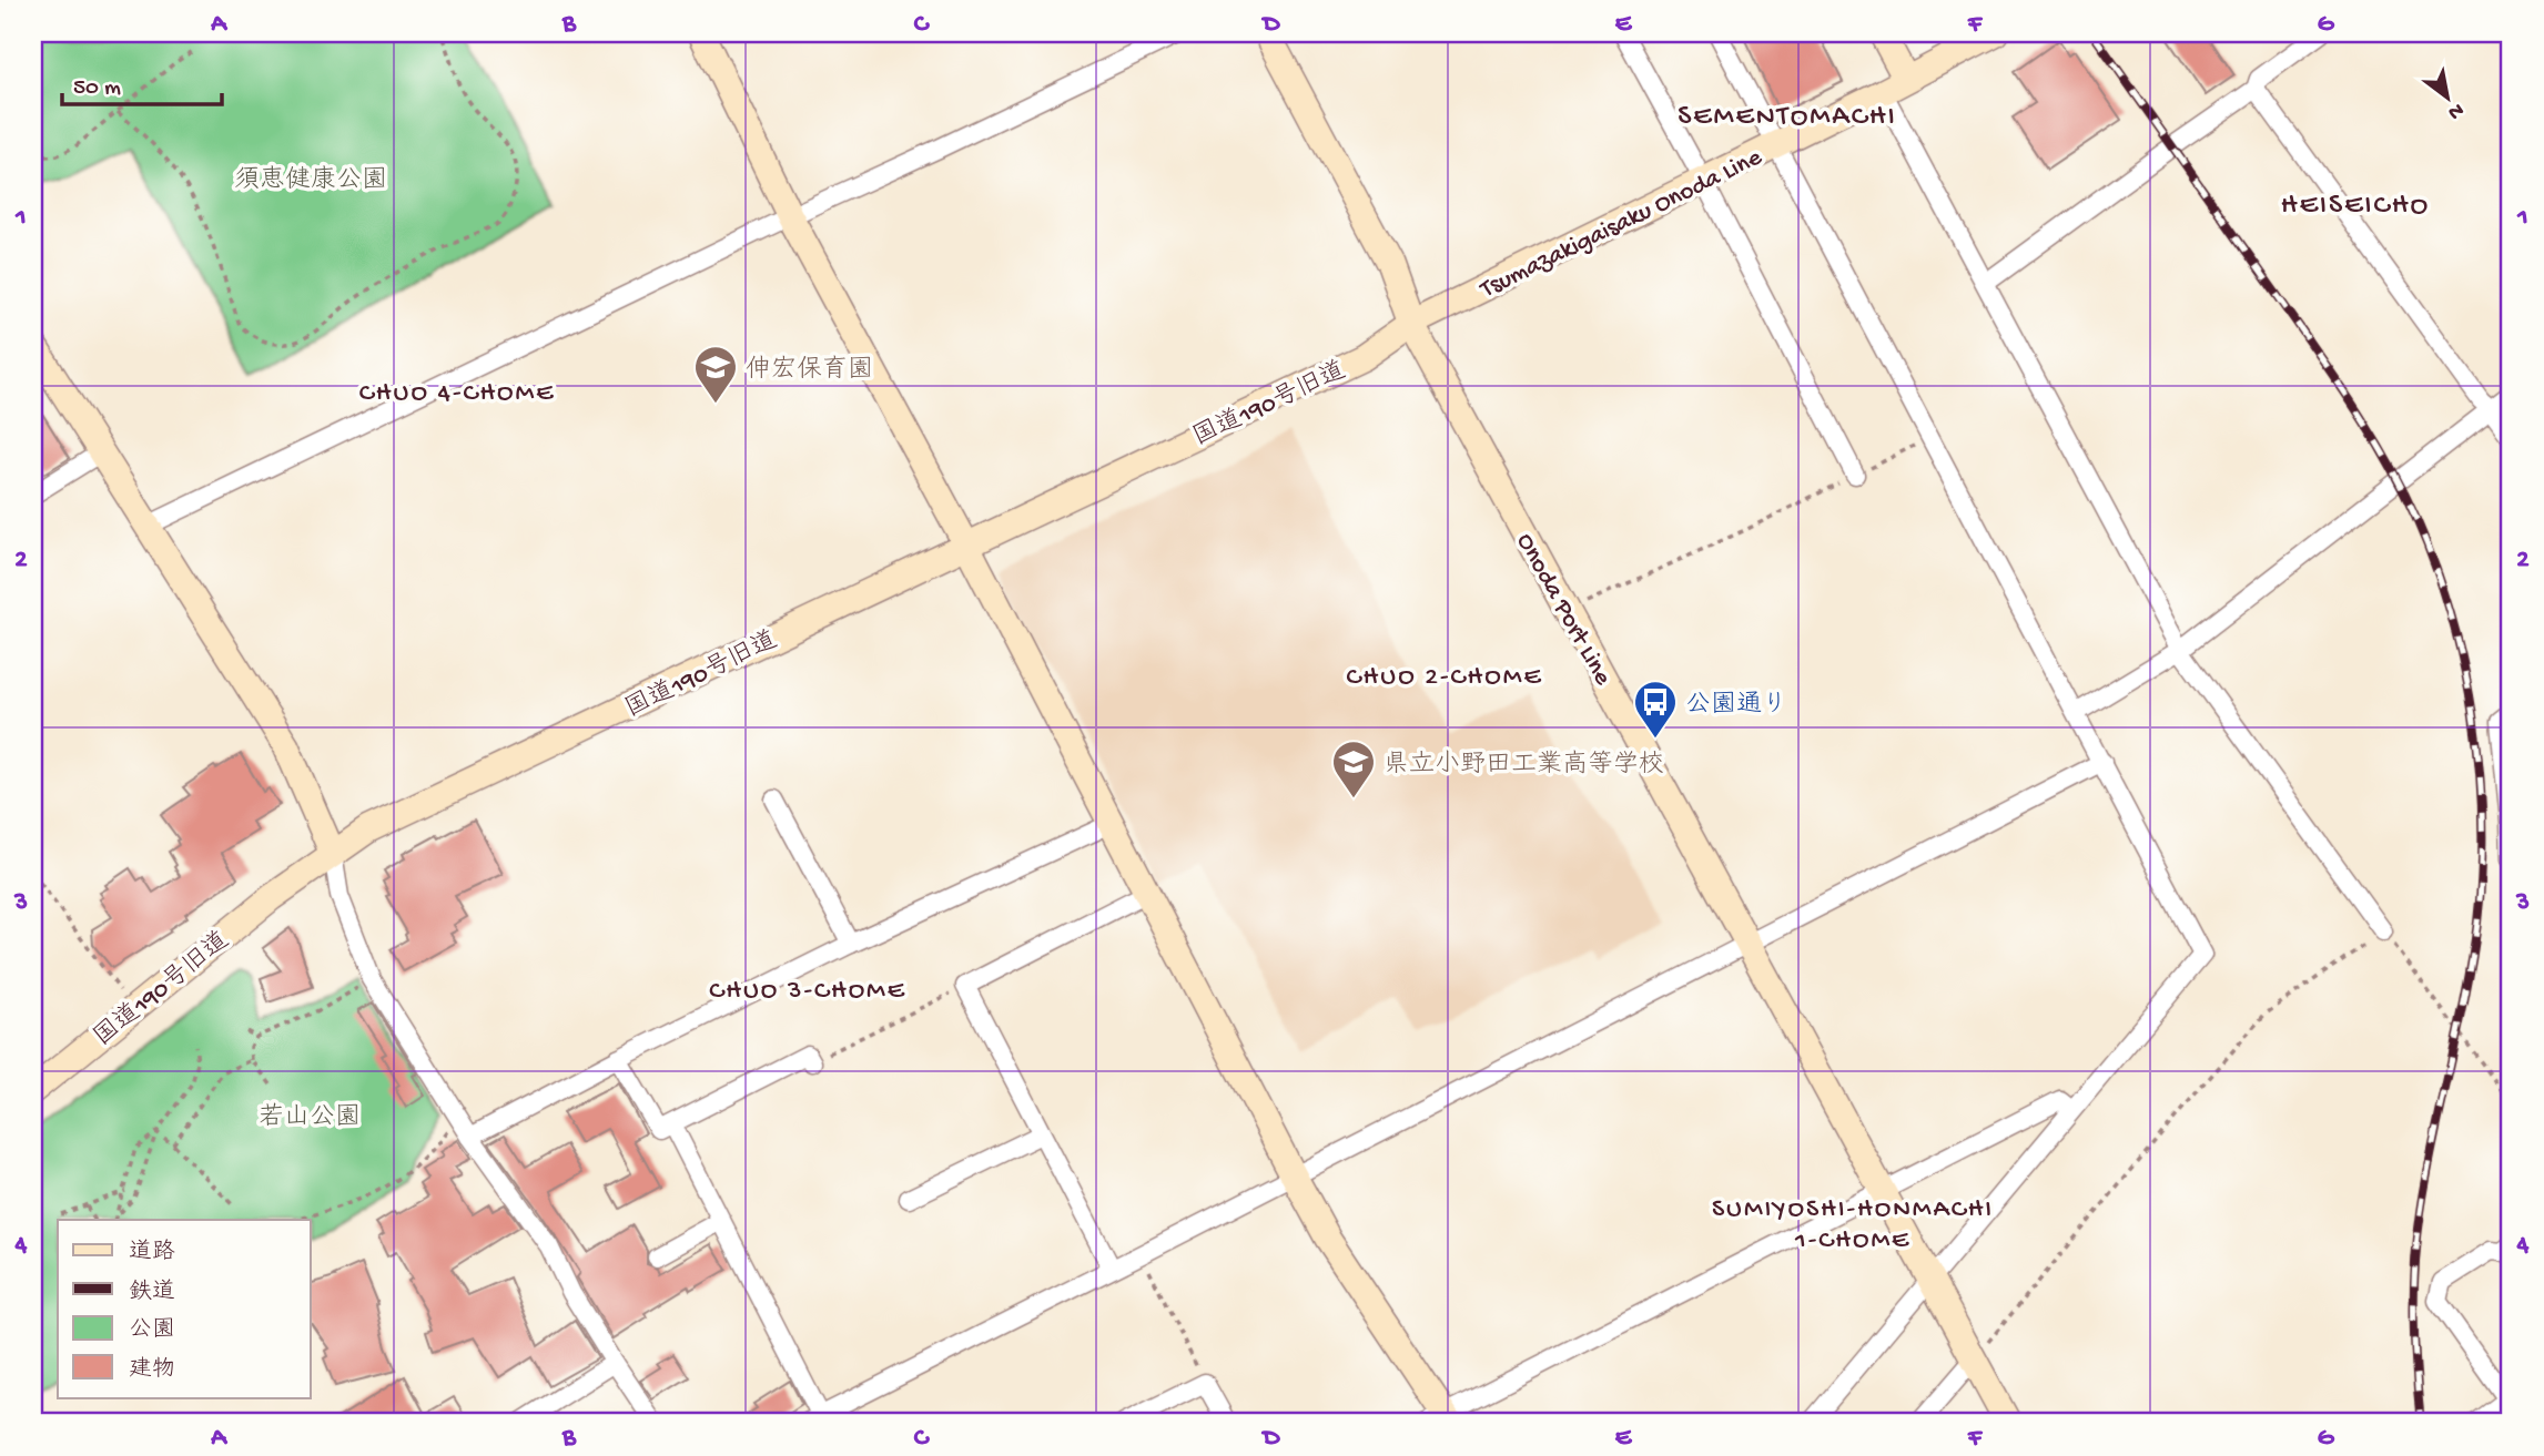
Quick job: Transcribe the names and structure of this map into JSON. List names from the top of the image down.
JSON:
{
  "streets": {
    "street": ["Tsumazakigaisaku Onoda Line", "国道190号旧道", "Onoda Port Line"]
  },
  "crossings": [
    ["Tsumazakigaisaku Onoda Line", "国道190号旧道"],
    ["Tsumazakigaisaku Onoda Line", "Onoda Port Line"],
    ["国道190号旧道", "Onoda Port Line"]
  ],
  "districts": [
    "SEMENTOMACHI",
    "HEISEICHO",
    "CHUO 4-CHOME",
    "CHUO 2-CHOME",
    "CHUO 3-CHOME",
    "SUMIYOSHI-HONMACHI 1-CHOME"
  ],
  "parks": ["須恵健康公園", "若山公園"],
  "places": {
    "school or university": ["伸宏保育園", "県立小野田工業高等学校"],
    "bus stop": ["公園通り"]
  },
  "legend": [
    "道路",
    "鉄道",
    "公園",
    "建物"
  ],
  "scale_bar": "50 m",
  "north": "bottom right",
  "grid": {
    "columns": [
      "A",
      "B",
      "C",
      "D",
      "E",
      "F",
      "G"
    ],
    "rows": [
      "1",
      "2",
      "3",
      "4"
    ]
  }
}
